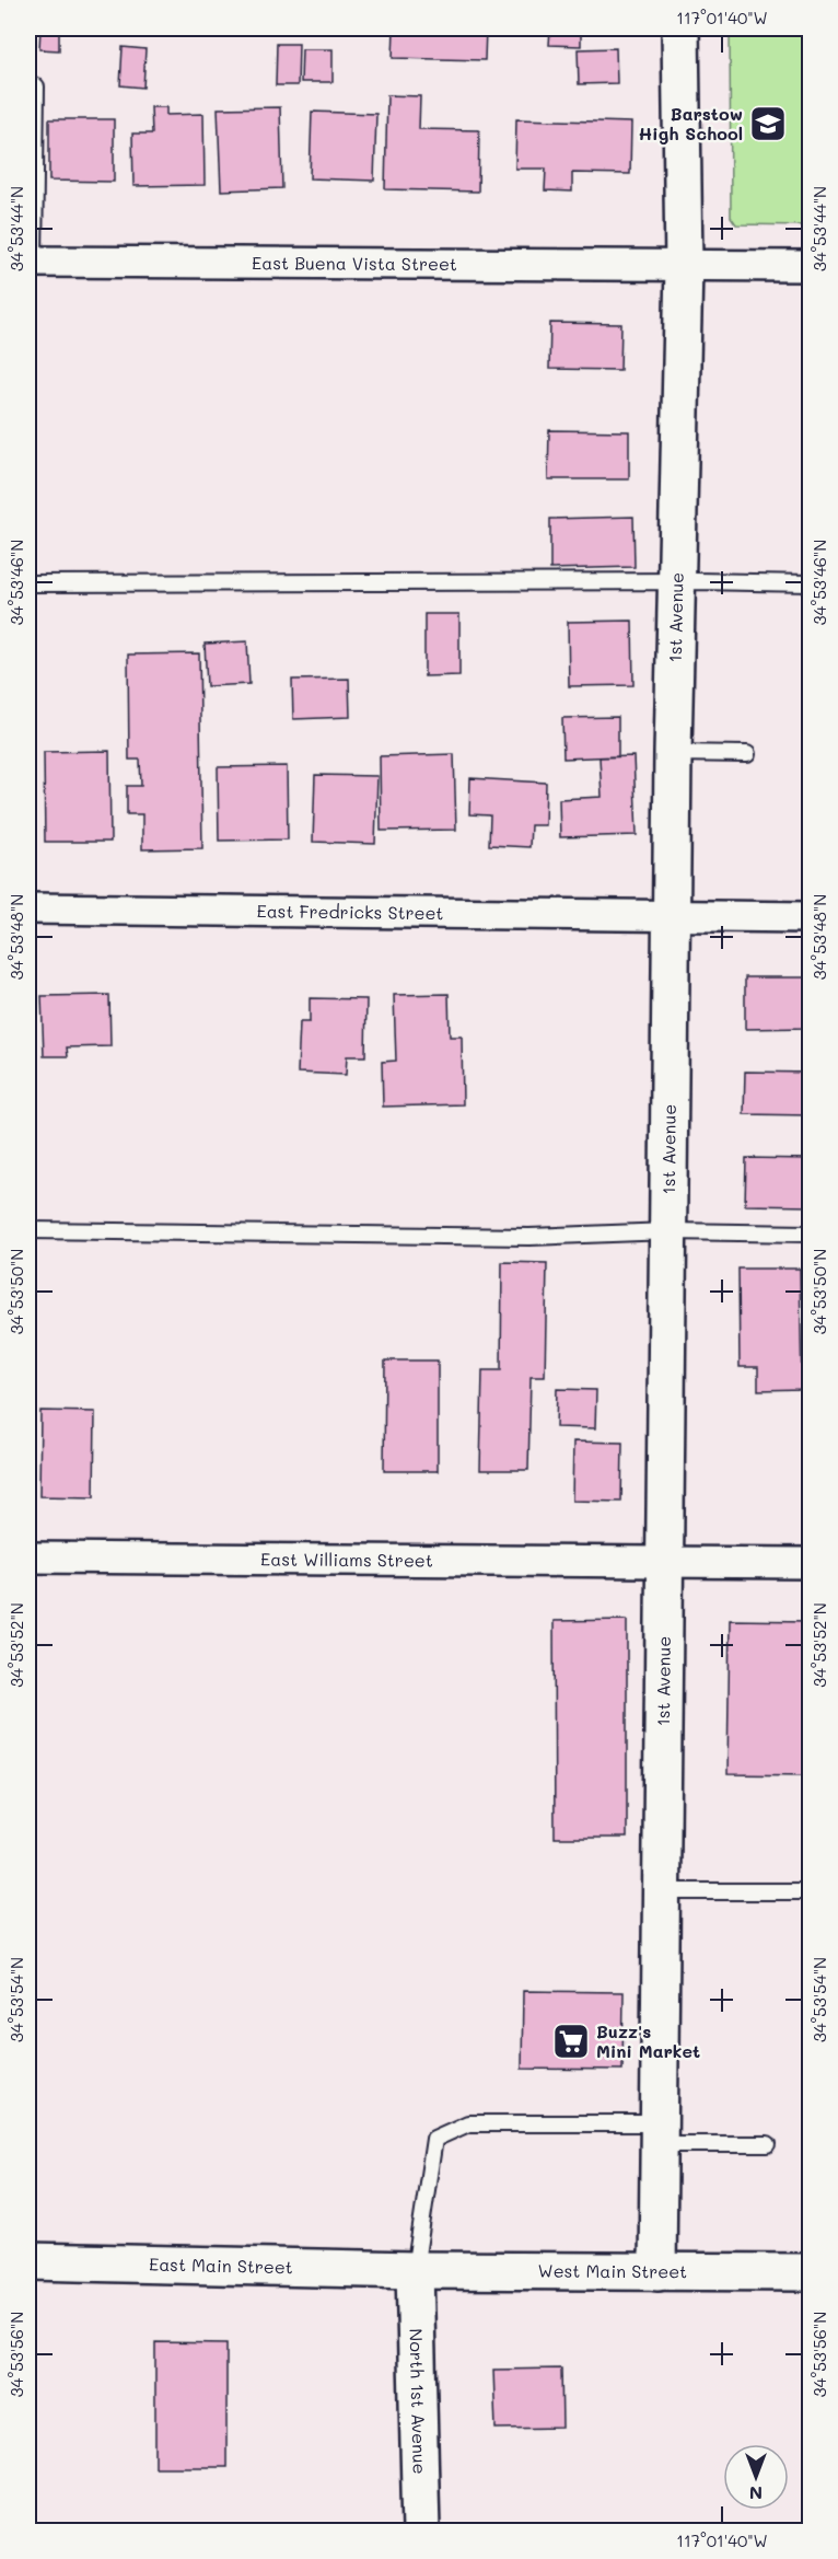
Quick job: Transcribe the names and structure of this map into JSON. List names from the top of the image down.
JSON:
{
  "streets": {
    "street": [
      "East Buena Vista Street",
      "1st Avenue",
      "East Fredricks Street",
      "East Williams Street",
      "East Main Street",
      "West Main Street",
      "North 1st Avenue"
    ]
  },
  "crossings": [
    ["East Buena Vista Street", "1st Avenue"],
    ["1st Avenue", "East Fredricks Street"],
    ["1st Avenue", "East Williams Street"],
    ["1st Avenue", "West Main Street"],
    ["East Main Street", "West Main Street"],
    ["East Main Street", "North 1st Avenue"],
    ["West Main Street", "North 1st Avenue"]
  ],
  "places": {
    "school or university": ["Barstow High School"],
    "supermarket": ["Buzz's Mini Market"]
  },
  "north": "bottom",
  "coordinates": [
    "117°01'40\"W",
    "34°53'44\"N",
    "34°53'46\"N",
    "34°53'48\"N",
    "34°53'50\"N",
    "34°53'52\"N",
    "34°53'54\"N",
    "34°53'56\"N"
  ]
}
